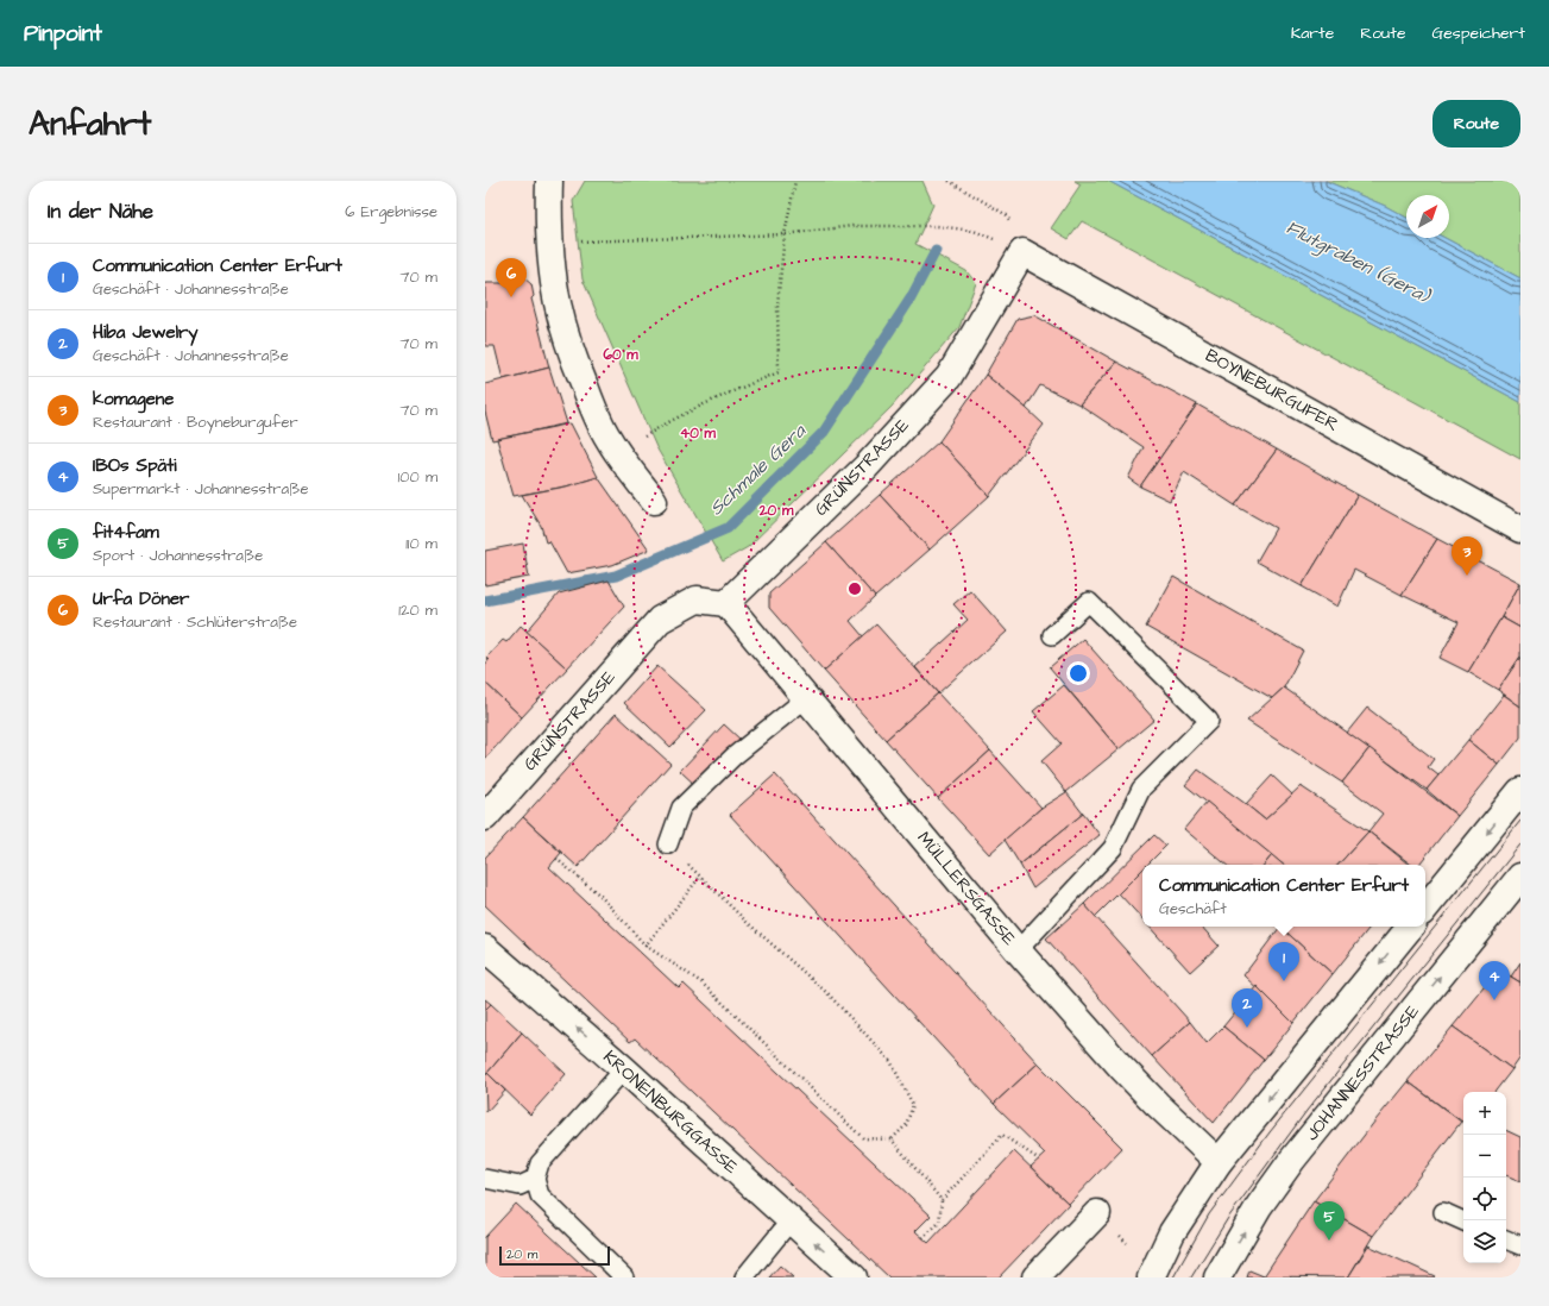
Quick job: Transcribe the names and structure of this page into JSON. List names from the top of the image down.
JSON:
{
  "streets": {
    "street": [
      "BOYNEBURGUFER",
      "GRÜNSTRASSE",
      "MÜLLERSGASSE",
      "JOHANNESSTRASSE",
      "KRONENBURGGASSE"
    ]
  },
  "crossings": [
    ["BOYNEBURGUFER", "GRÜNSTRASSE"],
    ["GRÜNSTRASSE", "MÜLLERSGASSE"]
  ],
  "one_way": ["KRONENBURGGASSE"],
  "water": ["Flutgraben (Gera)", "Schmale Gera"],
  "scale_bar": "20 m",
  "north": "top right",
  "page": {
    "header": "Pinpoint",
    "nav": ["Karte", "Route", "Gespeichert"],
    "buttons": "Route",
    "title": "Anfahrt",
    "heading": ["In der Nähe", "6 Ergebnisse"],
    "list": [
      {
        "mark": "1",
        "name": "Communication Center Erfurt",
        "note": "Geschäft · Johannesstraße",
        "value": "70 m"
      },
      {
        "mark": "2",
        "name": "Hiba Jewelry",
        "note": "Geschäft · Johannesstraße",
        "value": "70 m"
      },
      {
        "mark": "3",
        "name": "komagene",
        "note": "Restaurant · Boyneburgufer",
        "value": "70 m"
      },
      {
        "mark": "4",
        "name": "IBOs Späti",
        "note": "Supermarkt · Johannesstraße",
        "value": "100 m"
      },
      {
        "mark": "5",
        "name": "fit4fam",
        "note": "Sport · Johannesstraße",
        "value": "110 m"
      },
      {
        "mark": "6",
        "name": "Urfa Döner",
        "note": "Restaurant · Schlüterstraße",
        "value": "120 m"
      }
    ],
    "pins": [
      "6",
      "3",
      "1",
      "4",
      "2",
      "5"
    ],
    "popup": ["Communication Center Erfurt", "Geschäft"],
    "map_buttons": ["+", "−"],
    "scale": "20 m"
  },
  "rings": ["60 m", "40 m", "20 m"]
}
